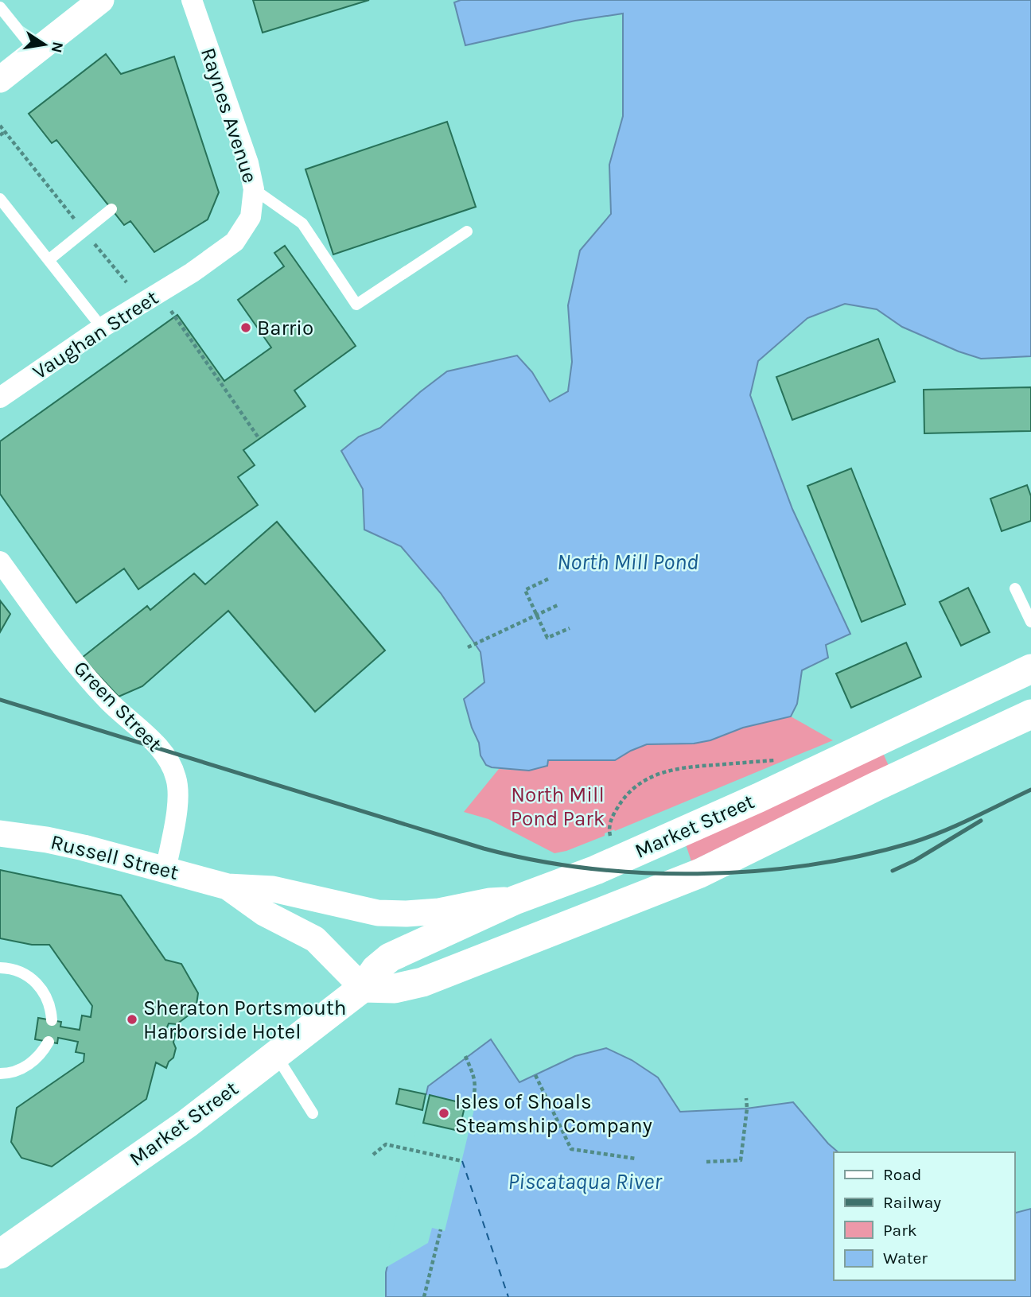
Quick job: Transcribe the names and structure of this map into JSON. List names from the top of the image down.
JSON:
{
  "streets": {
    "main road": ["Market Street"],
    "street": [
      "Raynes Avenue",
      "Vaughan Street",
      "Green Street",
      "Russell Street"
    ]
  },
  "crossings": [
    ["Raynes Avenue", "Vaughan Street"],
    ["Green Street", "Russell Street"]
  ],
  "water": ["North Mill Pond", "Piscataqua River"],
  "parks": ["North Mill Pond Park"],
  "places": ["Barrio", "Sheraton Portsmouth Harborside Hotel", "Isles of Shoals Steamship Company"],
  "legend": [
    "Road",
    "Railway",
    "Park",
    "Water"
  ],
  "north": "right"
}
